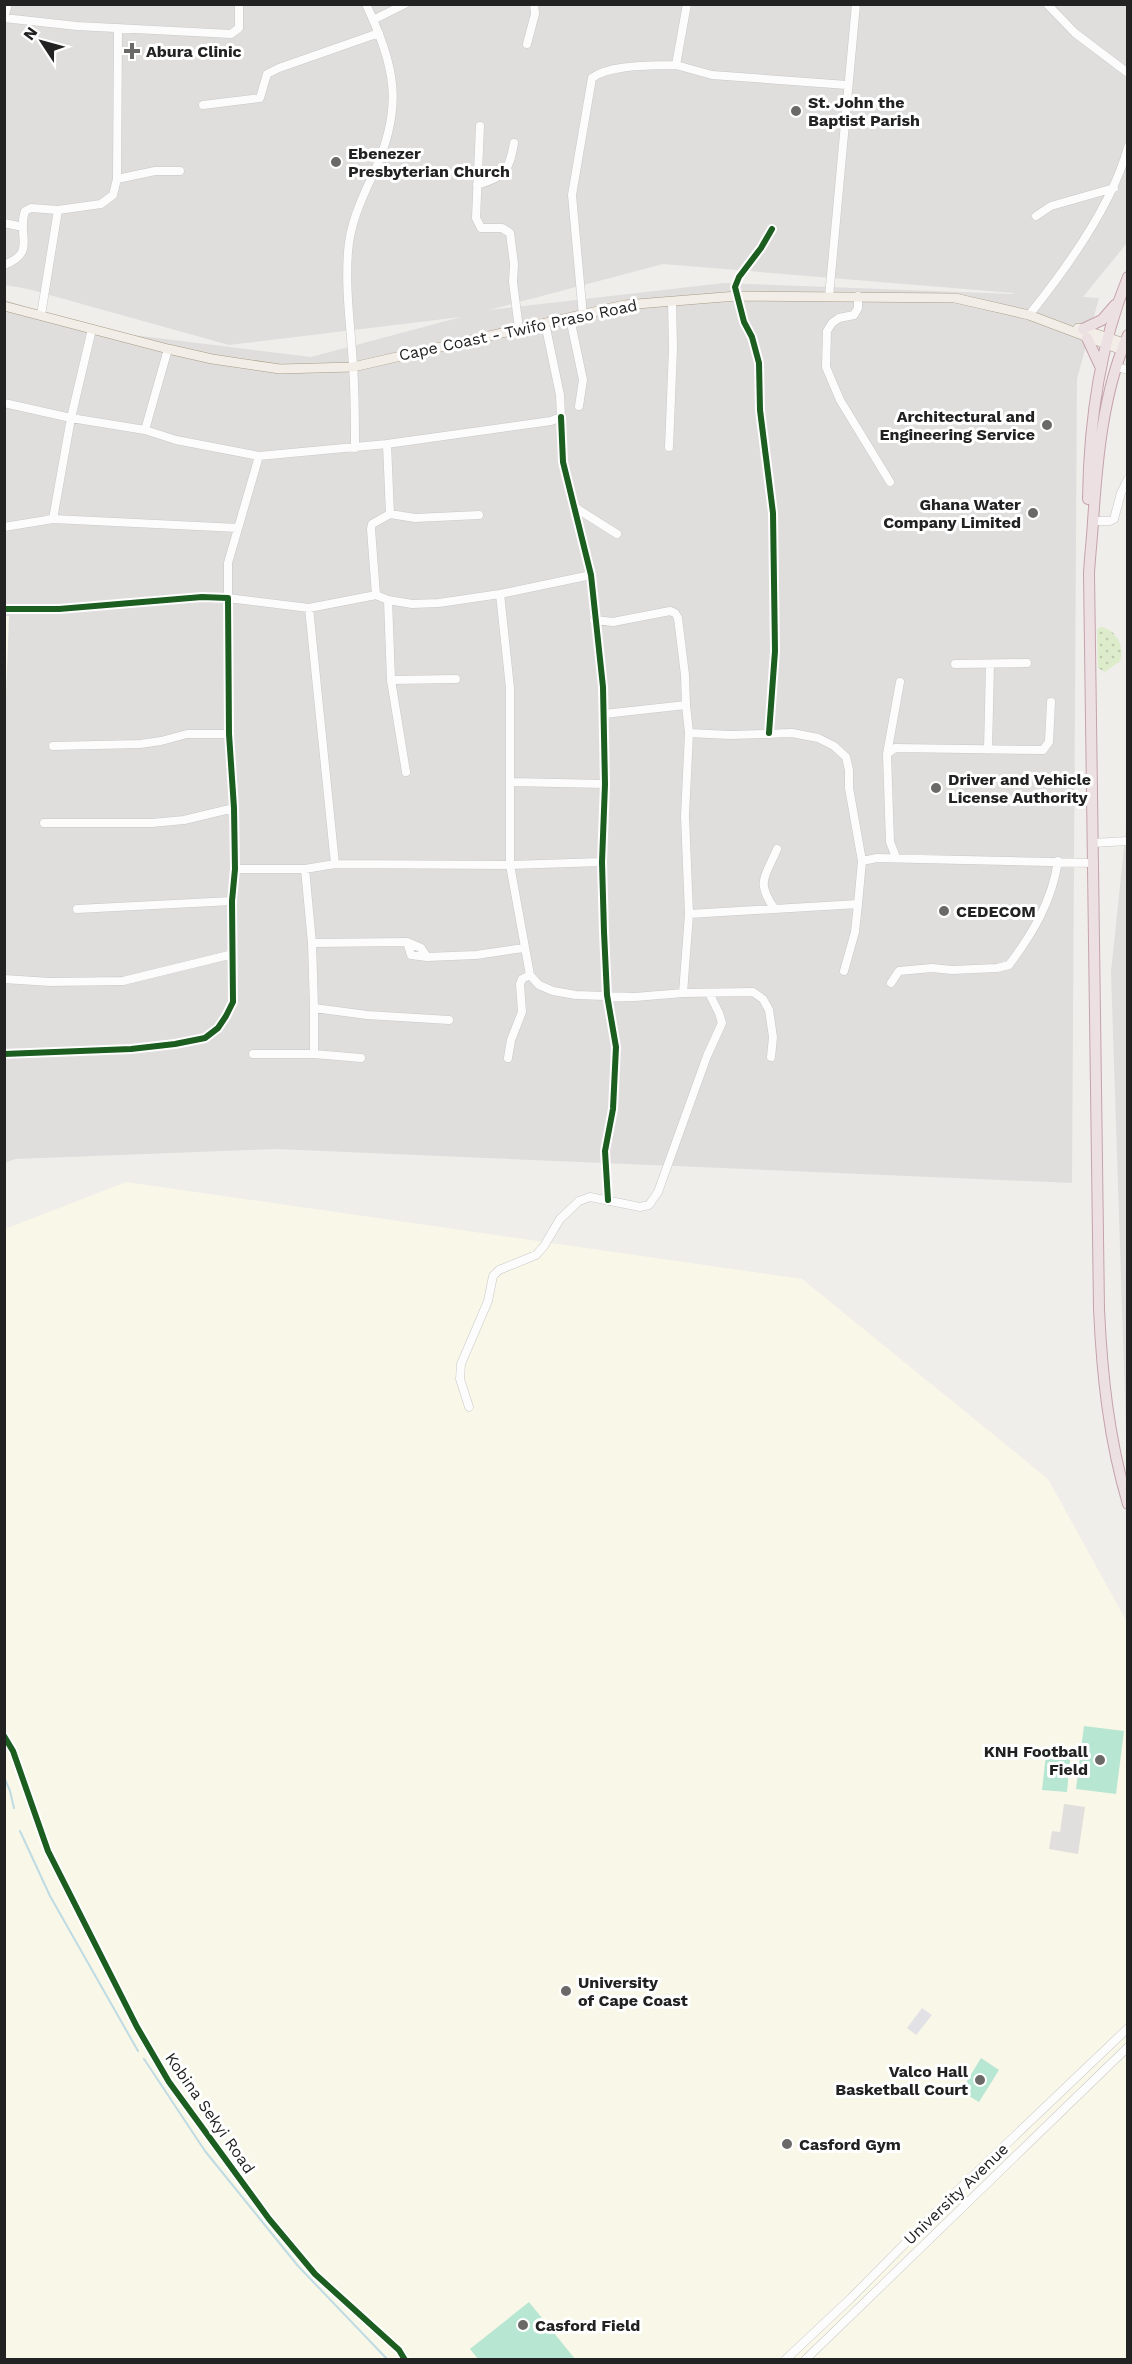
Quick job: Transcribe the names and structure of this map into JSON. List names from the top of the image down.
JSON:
{
  "streets": {
    "main road": ["Cape Coast - Twifo Praso Road"],
    "street": ["Kobina Sekyi Road", "University Avenue"]
  },
  "places": {
    "health": ["Abura Clinic"],
    "other": [
      "St. John the Baptist Parish",
      "Ebenezer Presbyterian Church",
      "Architectural and Engineering Service",
      "Ghana Water Company Limited",
      "Driver and Vehicle License Authority",
      "CEDECOM",
      "KNH Football Field",
      "University of Cape Coast",
      "Valco Hall Basketball Court",
      "Casford Gym",
      "Casford Field"
    ]
  },
  "north": "top left"
}
